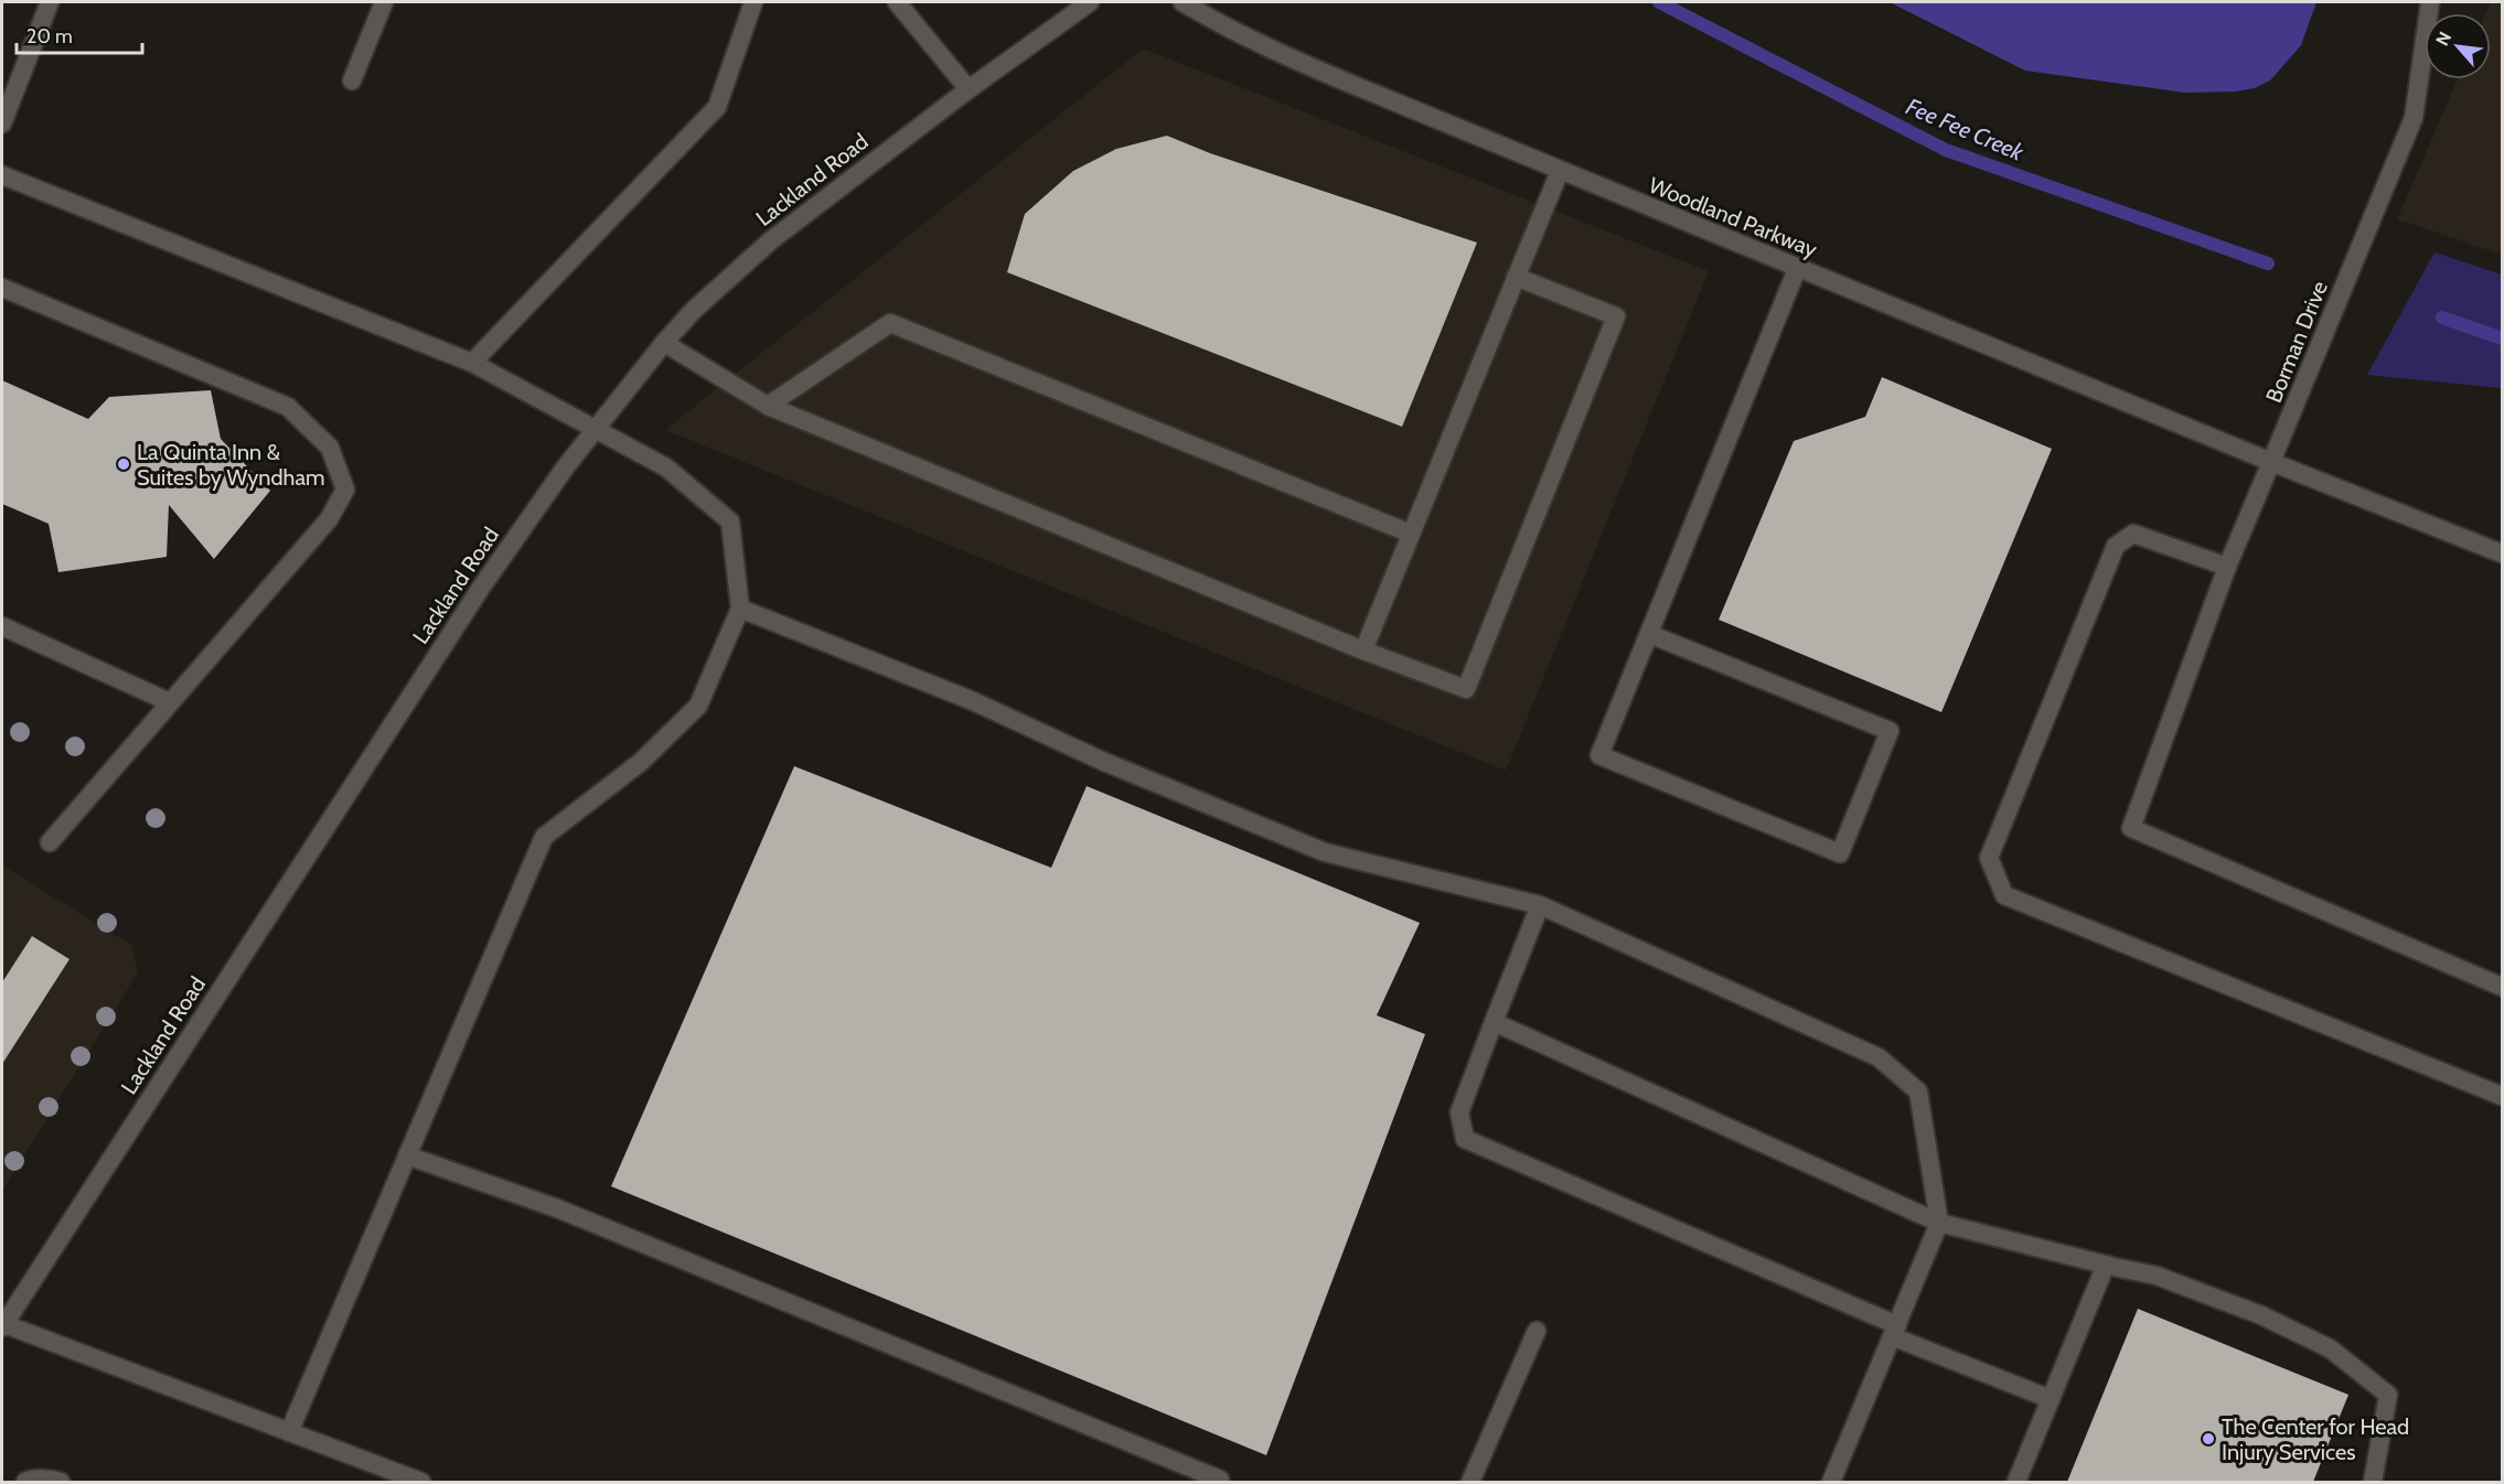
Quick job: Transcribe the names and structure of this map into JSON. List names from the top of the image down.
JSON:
{
  "streets": {
    "street": ["Lackland Road", "Woodland Parkway", "Borman Drive"]
  },
  "crossings": [
    ["Woodland Parkway", "Borman Drive"]
  ],
  "water": ["Fee Fee Creek"],
  "places": ["La Quinta Inn & Suites by Wyndham", "The Center for Head Injury Services"],
  "scale_bar": "20 m",
  "north": "top left"
}
